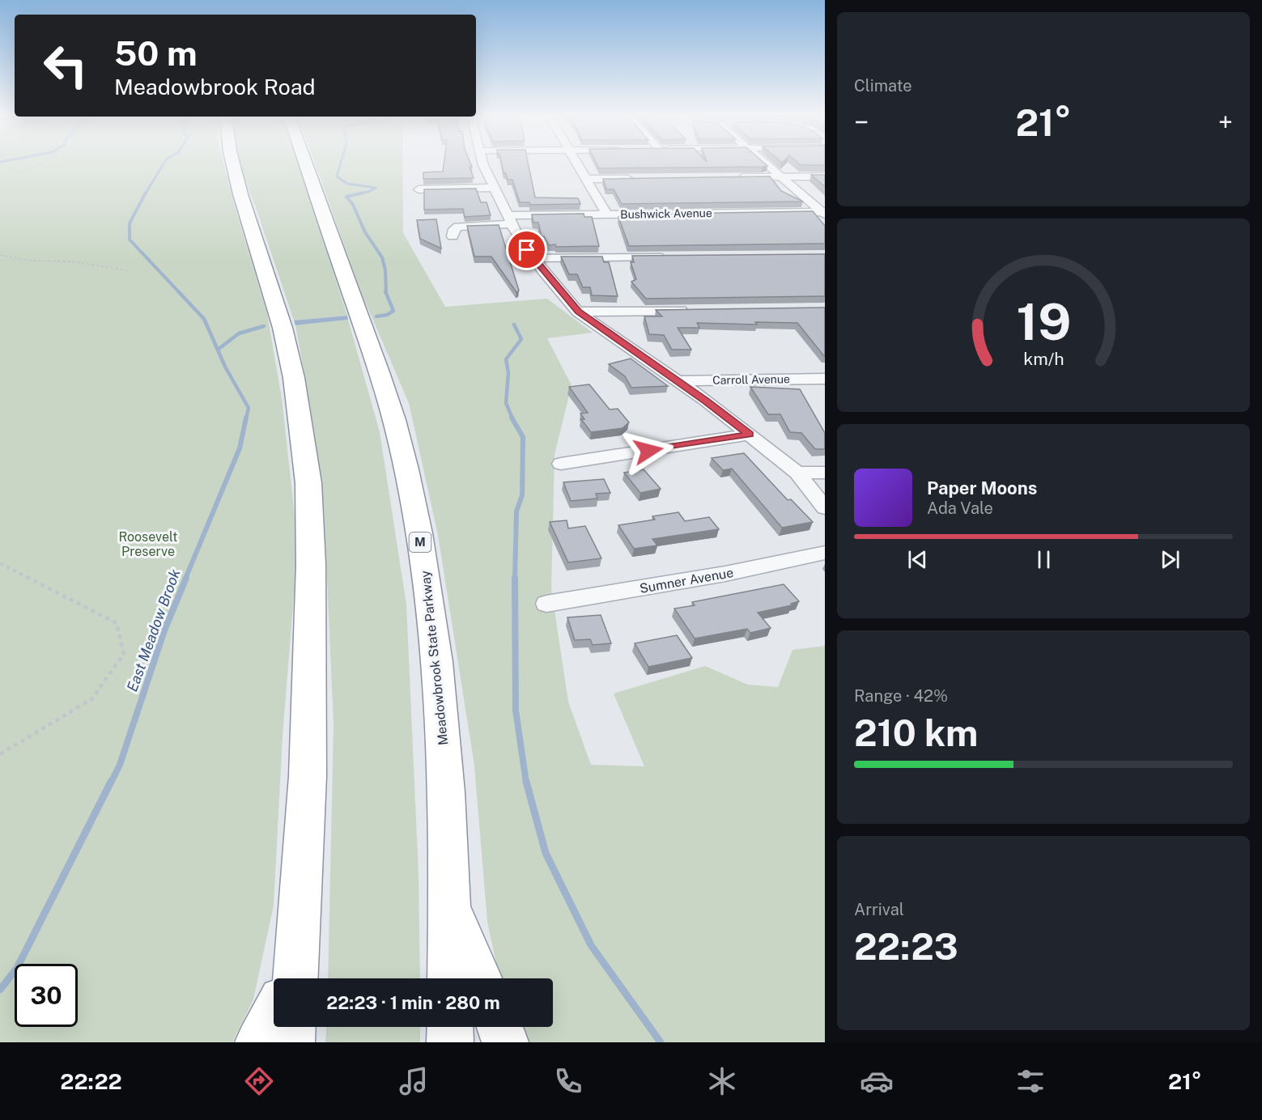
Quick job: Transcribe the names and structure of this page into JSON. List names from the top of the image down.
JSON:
{
  "streets": {
    "highway": ["M", "Meadowbrook State Parkway"],
    "street": ["Bushwick Avenue", "Carroll Avenue", "Sumner Avenue"]
  },
  "water": ["East Meadow Brook"],
  "parks": ["Roosevelt Preserve"],
  "page": {
    "tile": [
      "Climate",
      ["Range · 42%", "210 km"],
      ["Arrival", "22:23"]
    ],
    "turn": ["50 m", "Meadowbrook Road"],
    "heat": ["−", "21°", "+"],
    "song": ["Paper Moons", "Ada Vale"],
    "limit": "30",
    "trip": "22:23 · 1 min · 280 m",
    "tabs": ["22:22", "21°"],
    "gauge": ["19", "km/h"]
  }
}
